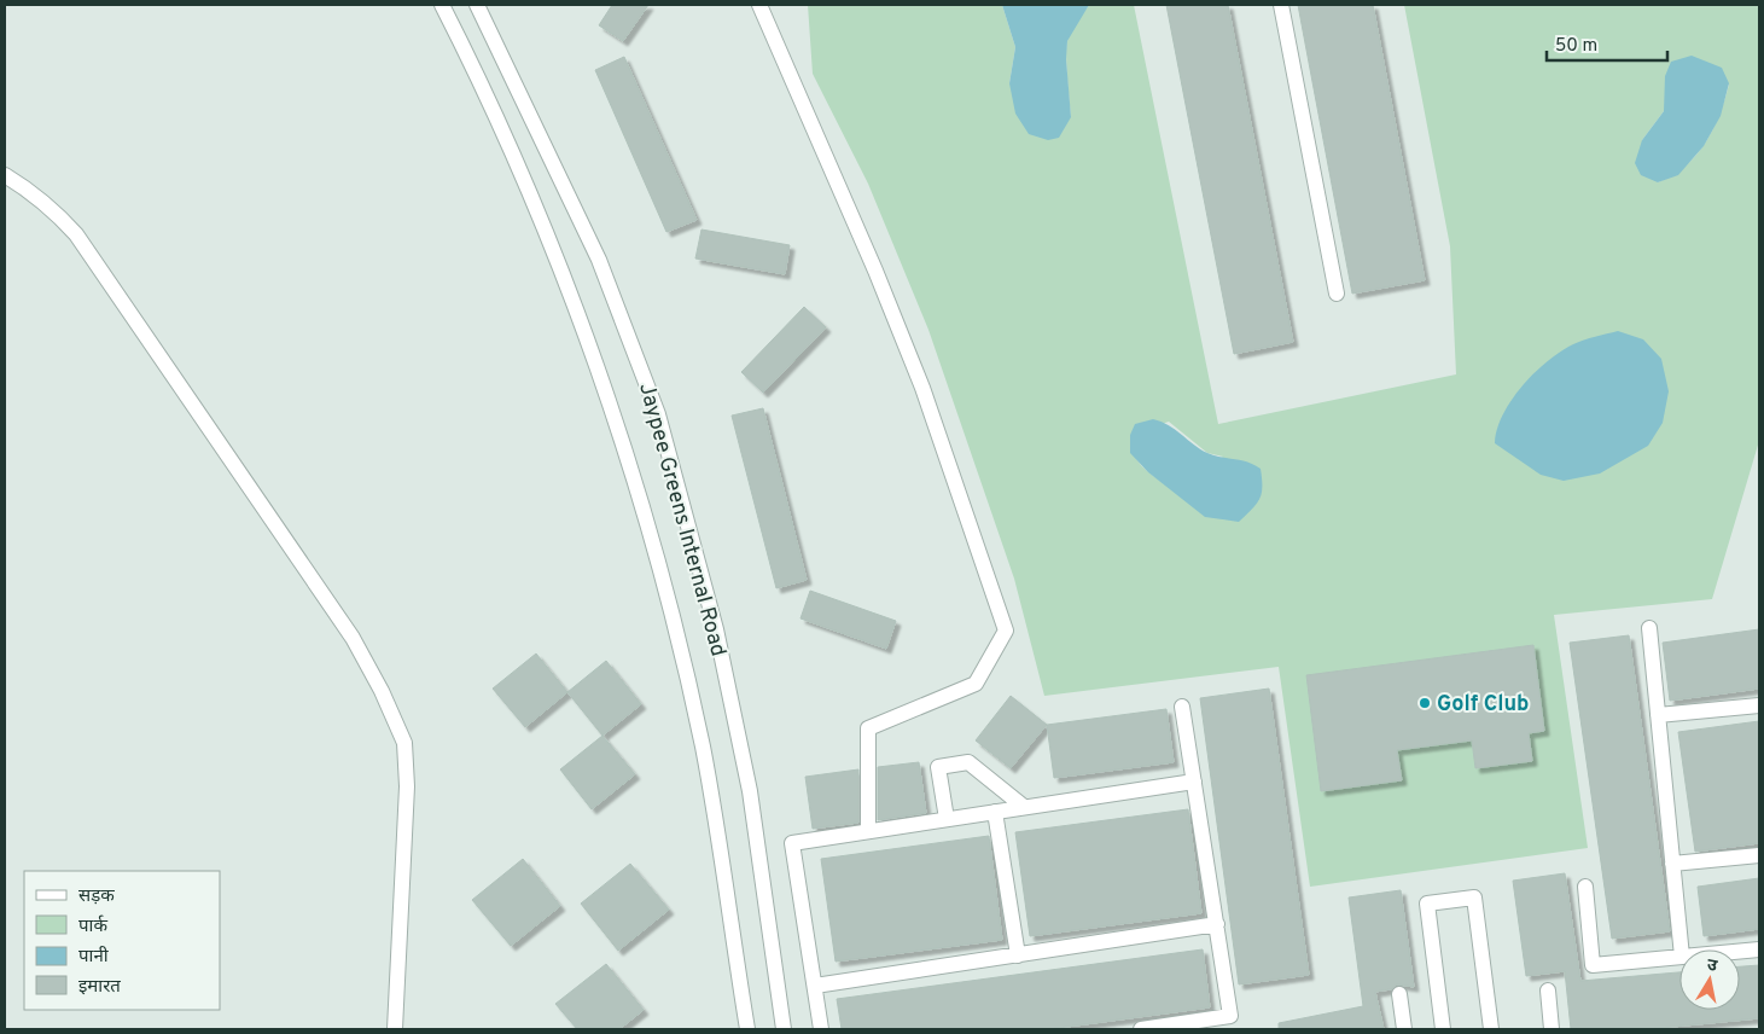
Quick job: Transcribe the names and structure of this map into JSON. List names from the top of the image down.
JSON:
{
  "streets": {
    "street": ["Jaypee Greens Internal Road"]
  },
  "places": ["Golf Club"],
  "legend": [
    "सड़क",
    "पार्क",
    "पानी",
    "इमारत"
  ],
  "scale_bar": "50 m",
  "north": "top"
}
